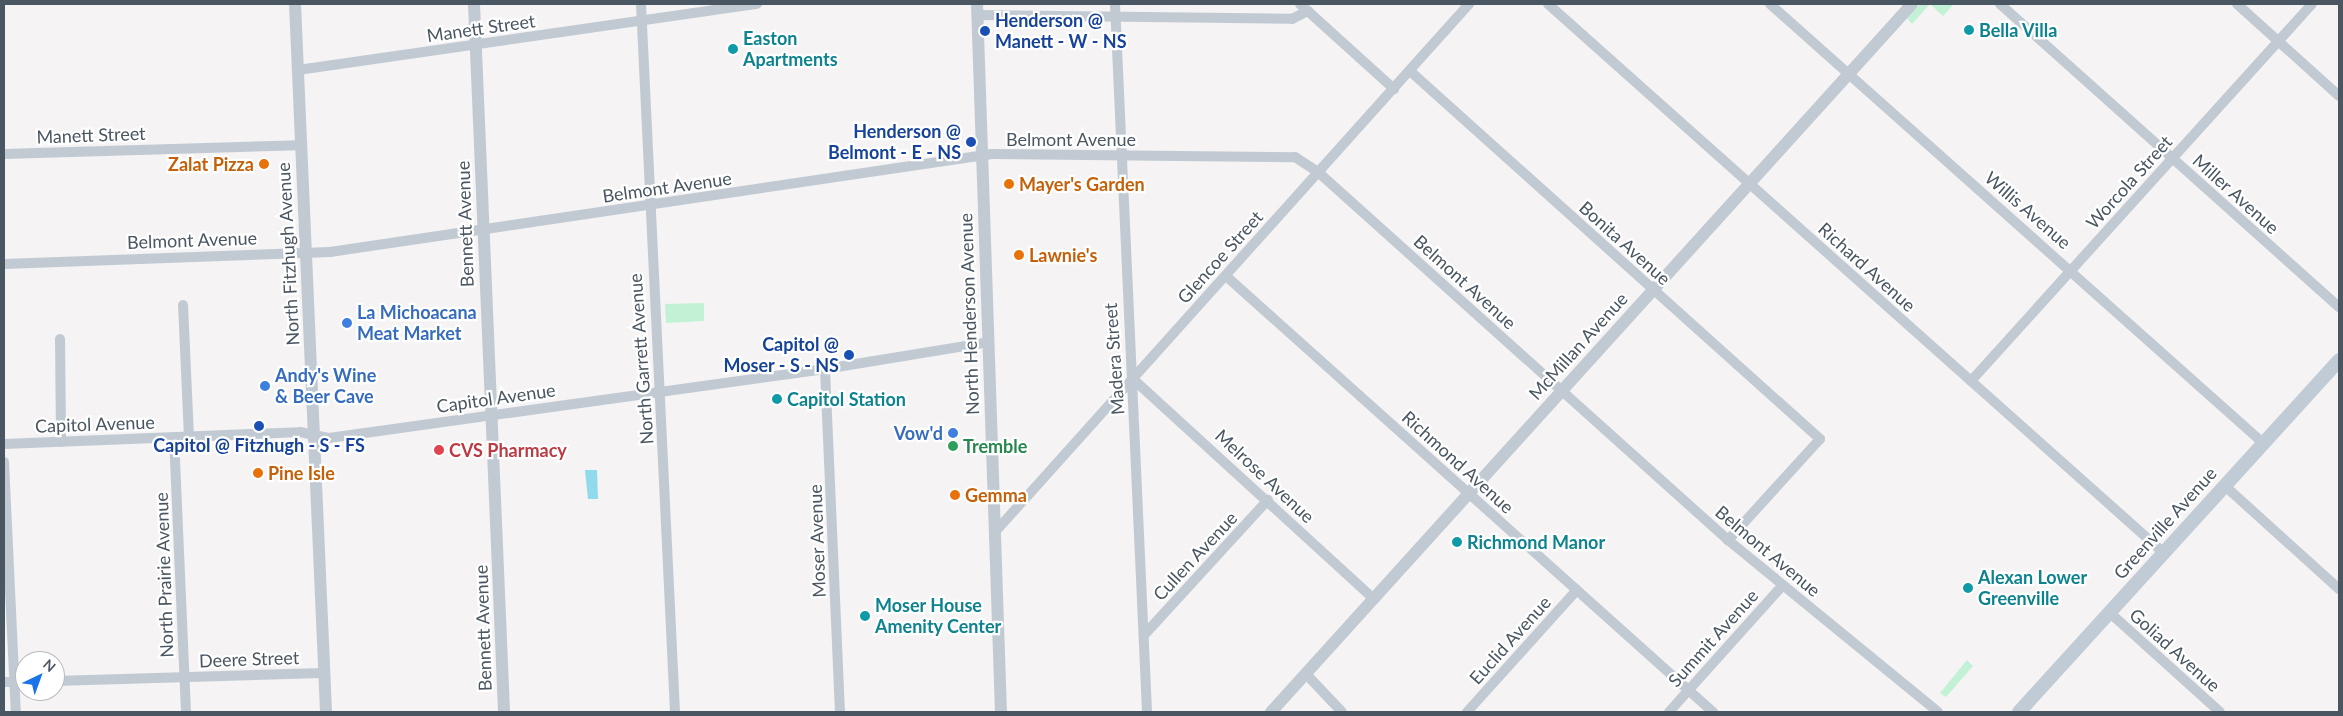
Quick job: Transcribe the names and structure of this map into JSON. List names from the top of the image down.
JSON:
{
  "streets": {
    "main road": ["Greenville Avenue"],
    "street": [
      "Manett Street",
      "Belmont Avenue",
      "Worcola Street",
      "Miller Avenue",
      "Willis Avenue",
      "Bennett Avenue",
      "Bonita Avenue",
      "North Fitzhugh Avenue",
      "Glencoe Street",
      "Richard Avenue",
      "North Henderson Avenue",
      "McMillan Avenue",
      "North Garrett Avenue",
      "Madera Street",
      "Capitol Avenue",
      "Richmond Avenue",
      "Melrose Avenue",
      "Moser Avenue",
      "Cullen Avenue",
      "North Prairie Avenue",
      "Summit Avenue",
      "Euclid Avenue",
      "Goliad Avenue",
      "Deere Street"
    ]
  },
  "crossings": [
    ["Manett Street", "Bennett Avenue"],
    ["Manett Street", "North Fitzhugh Avenue"],
    ["Manett Street", "North Garrett Avenue"],
    ["Belmont Avenue", "Bennett Avenue"],
    ["Belmont Avenue", "Bonita Avenue"],
    ["Belmont Avenue", "North Fitzhugh Avenue"],
    ["Belmont Avenue", "Glencoe Street"],
    ["Belmont Avenue", "North Henderson Avenue"],
    ["Belmont Avenue", "McMillan Avenue"],
    ["Belmont Avenue", "North Garrett Avenue"],
    ["Belmont Avenue", "Madera Street"],
    ["Belmont Avenue", "Summit Avenue"],
    ["Worcola Street", "Miller Avenue"],
    ["Worcola Street", "Willis Avenue"],
    ["Worcola Street", "Richard Avenue"],
    ["Willis Avenue", "McMillan Avenue"],
    ["Willis Avenue", "Greenville Avenue"],
    ["Bennett Avenue", "Capitol Avenue"],
    ["Bonita Avenue", "Glencoe Street"],
    ["Bonita Avenue", "McMillan Avenue"],
    ["North Fitzhugh Avenue", "Capitol Avenue"],
    ["North Fitzhugh Avenue", "Deere Street"],
    ["Glencoe Street", "North Henderson Avenue"],
    ["Glencoe Street", "Madera Street"],
    ["Glencoe Street", "Richmond Avenue"],
    ["Glencoe Street", "Melrose Avenue"],
    ["Richard Avenue", "McMillan Avenue"],
    ["Richard Avenue", "Greenville Avenue"],
    ["North Henderson Avenue", "Capitol Avenue"],
    ["McMillan Avenue", "Richmond Avenue"],
    ["McMillan Avenue", "Melrose Avenue"],
    ["North Garrett Avenue", "Capitol Avenue"],
    ["Madera Street", "Melrose Avenue"],
    ["Madera Street", "Cullen Avenue"],
    ["Capitol Avenue", "Moser Avenue"],
    ["Capitol Avenue", "North Prairie Avenue"],
    ["Richmond Avenue", "Summit Avenue"],
    ["Richmond Avenue", "Euclid Avenue"],
    ["Melrose Avenue", "Cullen Avenue"],
    ["Greenville Avenue", "Goliad Avenue"],
    ["North Prairie Avenue", "Deere Street"]
  ],
  "places": [
    "Bella Villa",
    "Henderson @ Manett - W - NS",
    "Easton Apartments",
    "Henderson @ Belmont - E - NS",
    "Zalat Pizza",
    "Mayer's Garden",
    "Lawnie's",
    "La Michoacana Meat Market",
    "Capitol @ Moser - S - NS",
    "Andy's Wine & Beer Cave",
    "Capitol Station",
    "Capitol @ Fitzhugh - S - FS",
    "Vow'd",
    "Tremble",
    "CVS Pharmacy",
    "Pine Isle",
    "Gemma",
    "Richmond Manor",
    "Alexan Lower Greenville",
    "Moser House Amenity Center"
  ],
  "north": "top right"
}
